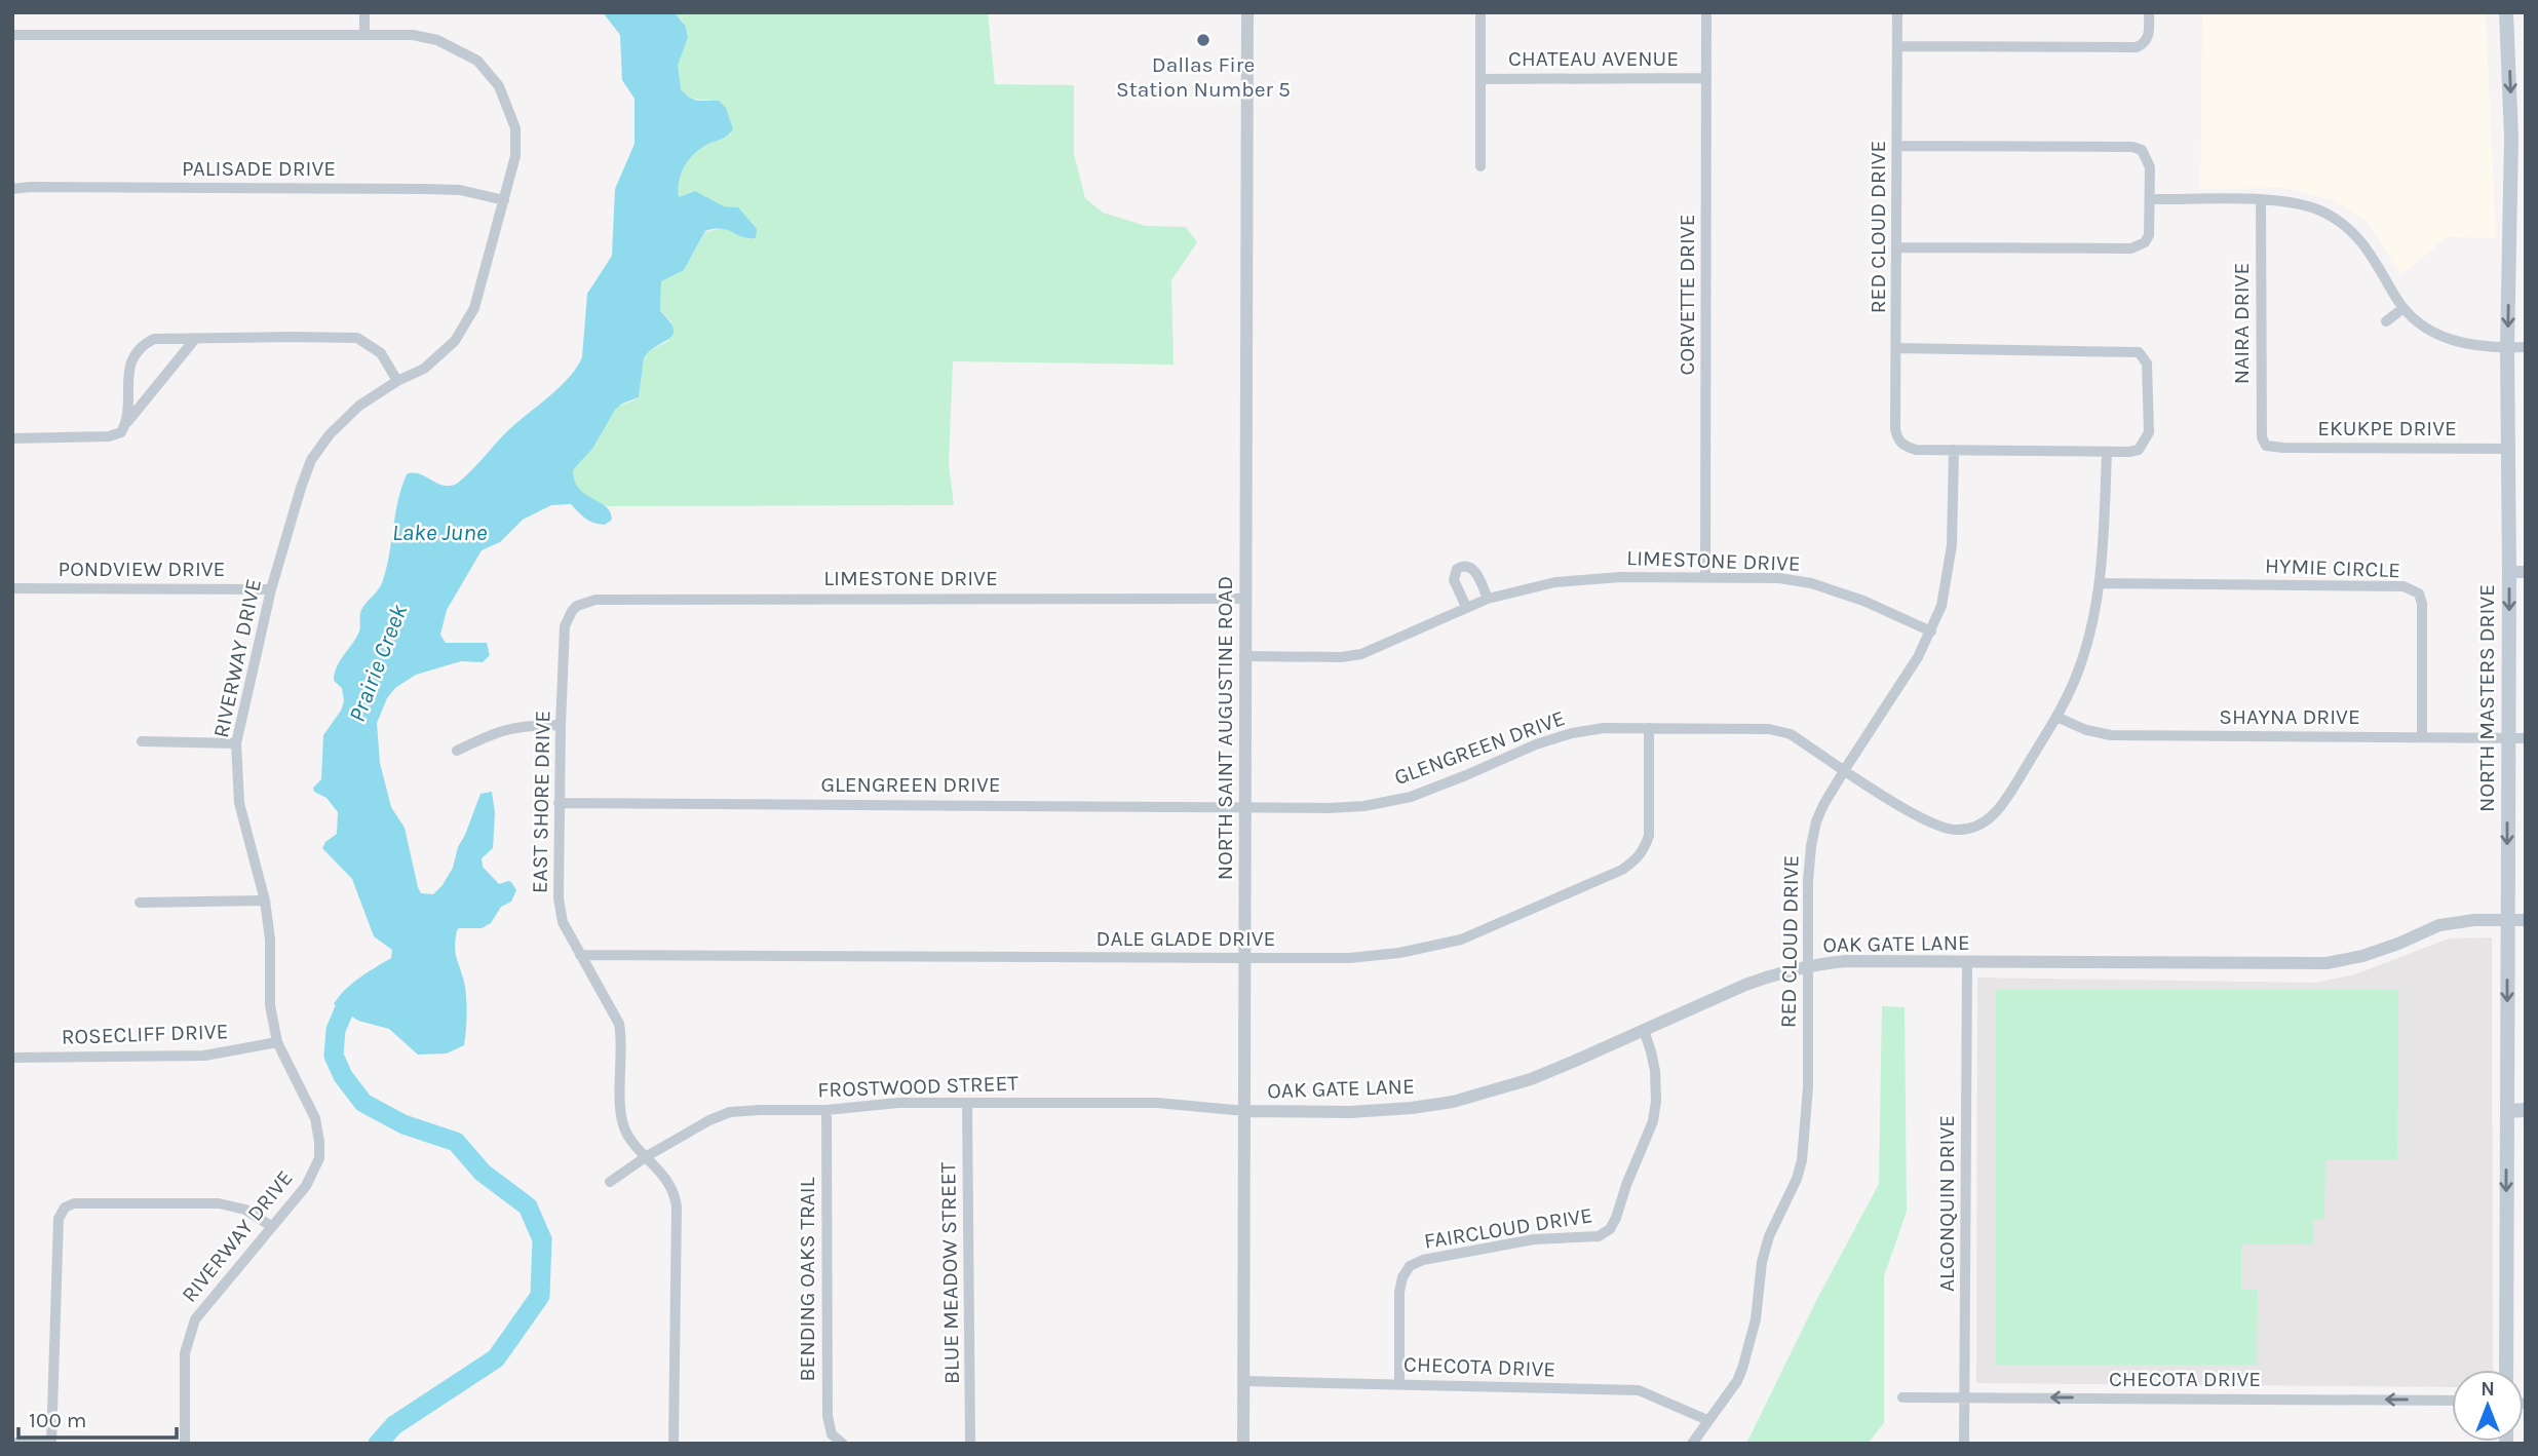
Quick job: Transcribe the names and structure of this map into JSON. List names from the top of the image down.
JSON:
{
  "streets": {
    "main road": ["NORTH MASTERS DRIVE"],
    "street": [
      "CHATEAU AVENUE",
      "PALISADE DRIVE",
      "RED CLOUD DRIVE",
      "CORVETTE DRIVE",
      "NAIRA DRIVE",
      "EKUKPE DRIVE",
      "LIMESTONE DRIVE",
      "HYMIE CIRCLE",
      "PONDVIEW DRIVE",
      "RIVERWAY DRIVE",
      "SHAYNA DRIVE",
      "NORTH SAINT AUGUSTINE ROAD",
      "GLENGREEN DRIVE",
      "EAST SHORE DRIVE",
      "DALE GLADE DRIVE",
      "OAK GATE LANE",
      "ROSECLIFF DRIVE",
      "FROSTWOOD STREET",
      "ALGONQUIN DRIVE",
      "FAIRCLOUD DRIVE",
      "BLUE MEADOW STREET",
      "BENDING OAKS TRAIL",
      "CHECOTA DRIVE"
    ]
  },
  "crossings": [
    ["CHATEAU AVENUE", "CORVETTE DRIVE"],
    ["PALISADE DRIVE", "RIVERWAY DRIVE"],
    ["RED CLOUD DRIVE", "LIMESTONE DRIVE"],
    ["RED CLOUD DRIVE", "GLENGREEN DRIVE"],
    ["RED CLOUD DRIVE", "OAK GATE LANE"],
    ["RED CLOUD DRIVE", "CHECOTA DRIVE"],
    ["CORVETTE DRIVE", "LIMESTONE DRIVE"],
    ["NAIRA DRIVE", "EKUKPE DRIVE"],
    ["EKUKPE DRIVE", "NORTH MASTERS DRIVE"],
    ["LIMESTONE DRIVE", "NORTH SAINT AUGUSTINE ROAD"],
    ["LIMESTONE DRIVE", "EAST SHORE DRIVE"],
    ["HYMIE CIRCLE", "SHAYNA DRIVE"],
    ["HYMIE CIRCLE", "GLENGREEN DRIVE"],
    ["PONDVIEW DRIVE", "RIVERWAY DRIVE"],
    ["RIVERWAY DRIVE", "ROSECLIFF DRIVE"],
    ["NORTH MASTERS DRIVE", "SHAYNA DRIVE"],
    ["NORTH MASTERS DRIVE", "OAK GATE LANE"],
    ["SHAYNA DRIVE", "GLENGREEN DRIVE"],
    ["NORTH SAINT AUGUSTINE ROAD", "GLENGREEN DRIVE"],
    ["NORTH SAINT AUGUSTINE ROAD", "DALE GLADE DRIVE"],
    ["NORTH SAINT AUGUSTINE ROAD", "OAK GATE LANE"],
    ["NORTH SAINT AUGUSTINE ROAD", "FROSTWOOD STREET"],
    ["NORTH SAINT AUGUSTINE ROAD", "CHECOTA DRIVE"],
    ["GLENGREEN DRIVE", "EAST SHORE DRIVE"],
    ["GLENGREEN DRIVE", "DALE GLADE DRIVE"],
    ["EAST SHORE DRIVE", "DALE GLADE DRIVE"],
    ["EAST SHORE DRIVE", "FROSTWOOD STREET"],
    ["OAK GATE LANE", "FROSTWOOD STREET"],
    ["OAK GATE LANE", "ALGONQUIN DRIVE"],
    ["OAK GATE LANE", "FAIRCLOUD DRIVE"],
    ["FROSTWOOD STREET", "BLUE MEADOW STREET"],
    ["FROSTWOOD STREET", "BENDING OAKS TRAIL"],
    ["ALGONQUIN DRIVE", "CHECOTA DRIVE"],
    ["FAIRCLOUD DRIVE", "CHECOTA DRIVE"]
  ],
  "one_way": ["NORTH MASTERS DRIVE", "CHECOTA DRIVE"],
  "water": ["Lake June", "Prairie Creek"],
  "places": ["Dallas Fire Station Number 5"],
  "scale_bar": "100 m",
  "north": "top"
}
